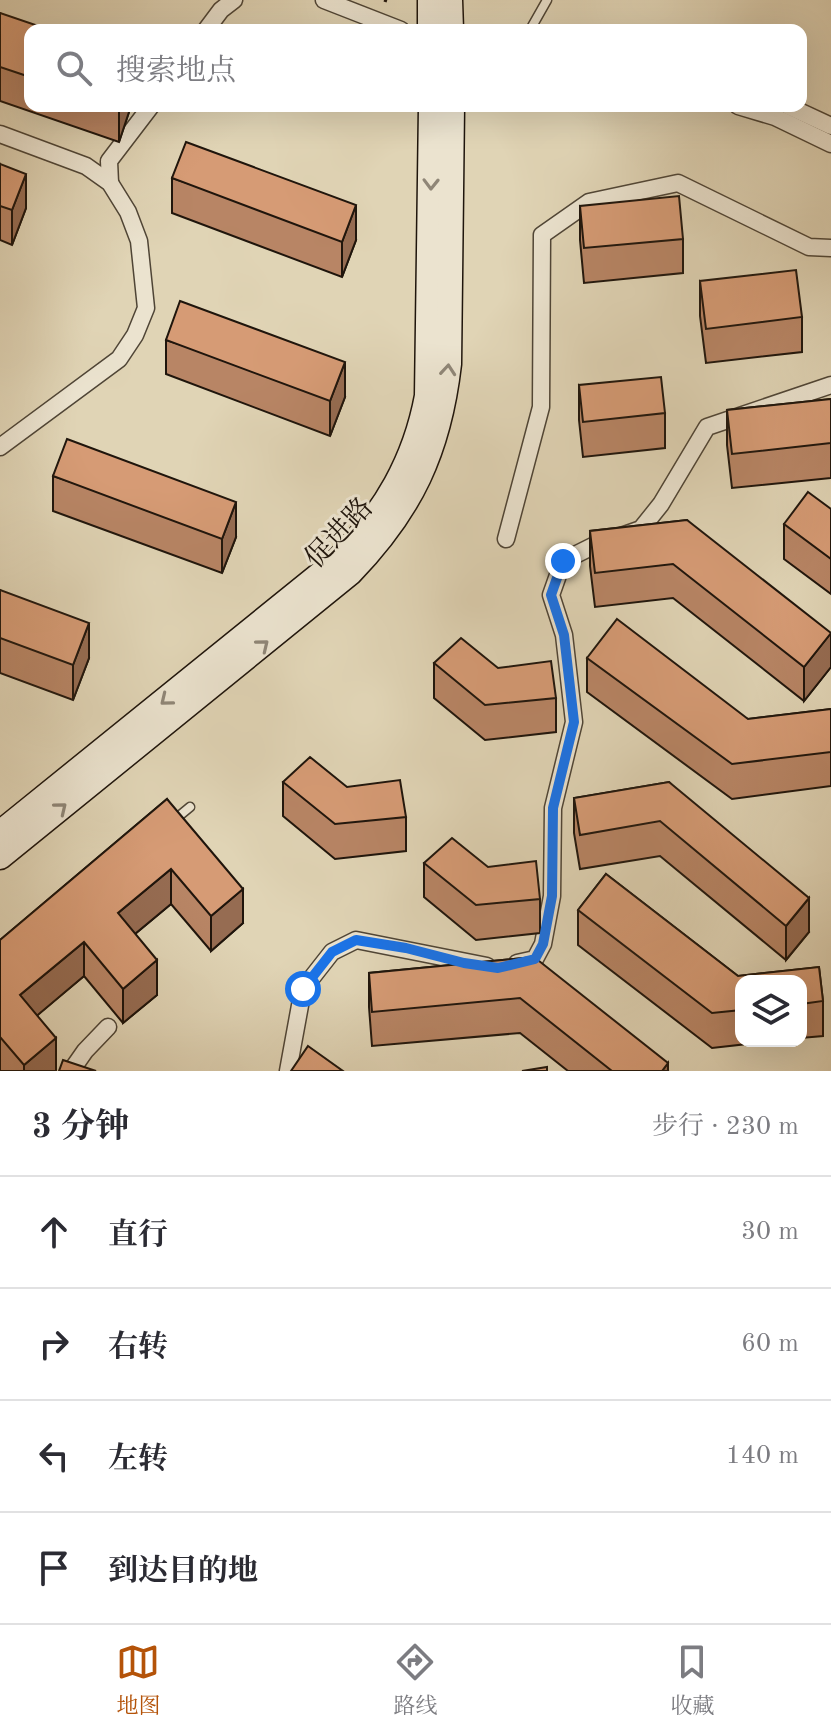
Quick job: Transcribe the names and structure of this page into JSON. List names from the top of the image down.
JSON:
{
  "streets": {
    "main road": ["促进路"]
  },
  "page": {
    "search": "搜索地点",
    "heading": ["3 分钟", "步行 · 230 m"],
    "list": [
      ["直行", "30 m"],
      ["右转", "60 m"],
      ["左转", "140 m"],
      "到达目的地"
    ],
    "nav": ["地图", "路线", "收藏"]
  }
}
